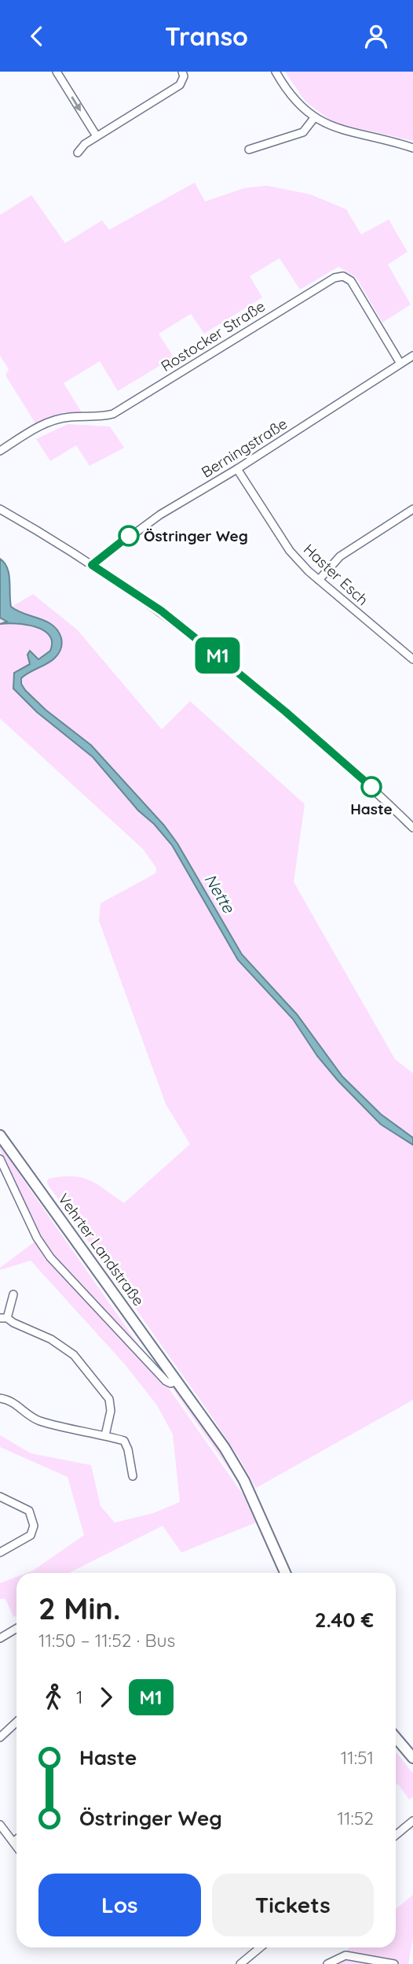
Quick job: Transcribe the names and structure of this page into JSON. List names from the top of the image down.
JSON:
{
  "streets": {
    "main road": ["Vehrter Landstraße"],
    "street": ["Rostocker Straße", "Berningstraße", "Haster Esch"]
  },
  "crossings": [
    ["Rostocker Straße", "Berningstraße"],
    ["Berningstraße", "Haster Esch"]
  ],
  "water": ["Nette"],
  "places": ["Östringer Weg", "Haste"],
  "lines": ["bus line M1"],
  "page": {
    "header": "Transo",
    "on_map": "M1",
    "heading": ["2 Min.", "11:50 – 11:52 · Bus", "2.40 €"],
    "legs": ["1", "M1"],
    "list": [
      {
        "name": "Haste",
        "value": "11:51"
      },
      {
        "name": "Östringer Weg",
        "value": "11:52"
      }
    ],
    "buttons": ["Los", "Tickets"]
  }
}
